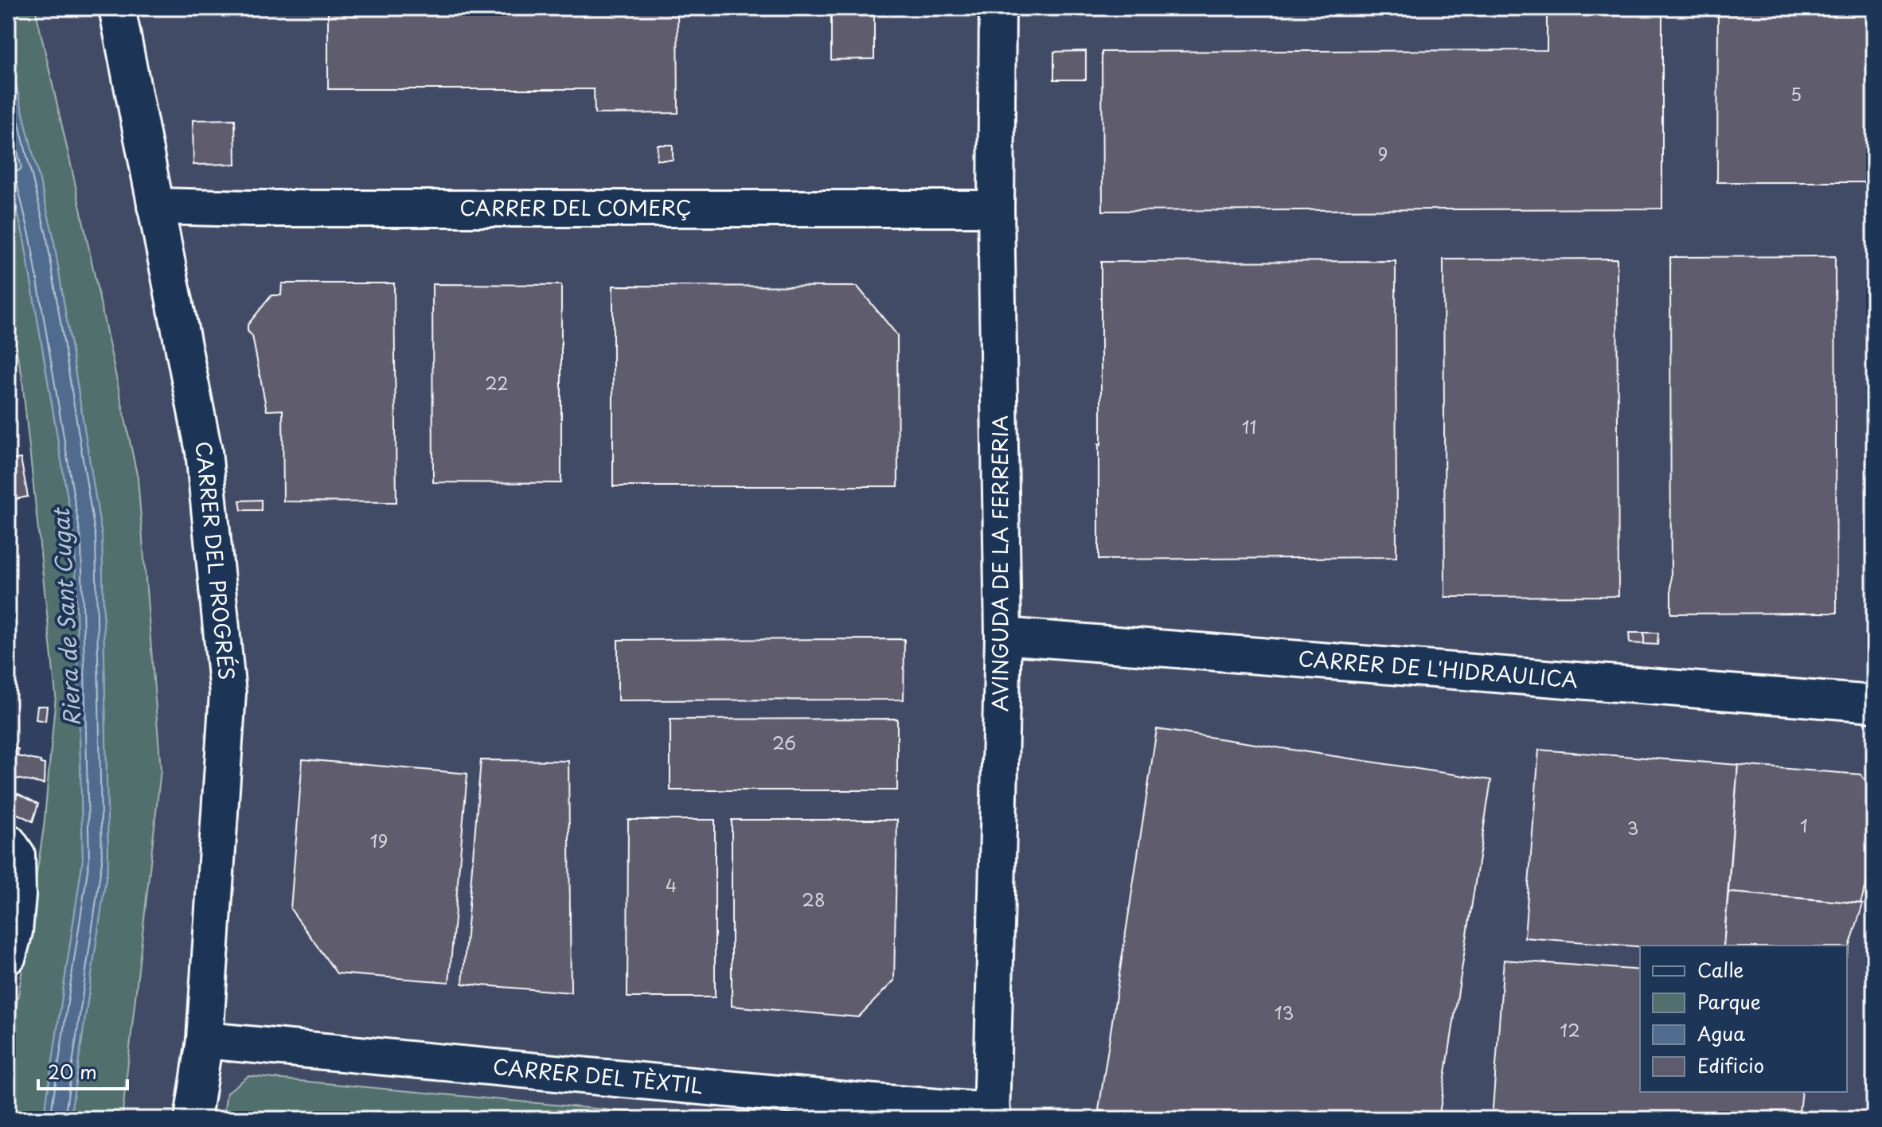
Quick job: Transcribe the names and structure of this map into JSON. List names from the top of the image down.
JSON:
{
  "streets": {
    "street": [
      "CARRER DEL COMERÇ",
      "CARRER DEL PROGRÉS",
      "AVINGUDA DE LA FERRERIA",
      "CARRER DE L'HIDRAULICA",
      "CARRER DEL TÈXTIL"
    ]
  },
  "crossings": [
    ["CARRER DEL COMERÇ", "CARRER DEL PROGRÉS"],
    ["CARRER DEL COMERÇ", "AVINGUDA DE LA FERRERIA"],
    ["CARRER DEL PROGRÉS", "CARRER DEL TÈXTIL"],
    ["AVINGUDA DE LA FERRERIA", "CARRER DE L'HIDRAULICA"],
    ["AVINGUDA DE LA FERRERIA", "CARRER DEL TÈXTIL"]
  ],
  "water": ["Riera de Sant Cugat"],
  "house_numbers": [
    "5",
    "9",
    "22",
    "11",
    "26",
    "1",
    "3",
    "19",
    "4",
    "28",
    "13",
    "12"
  ],
  "legend": [
    "Calle",
    "Parque",
    "Agua",
    "Edificio"
  ],
  "scale_bar": "20 m"
}
